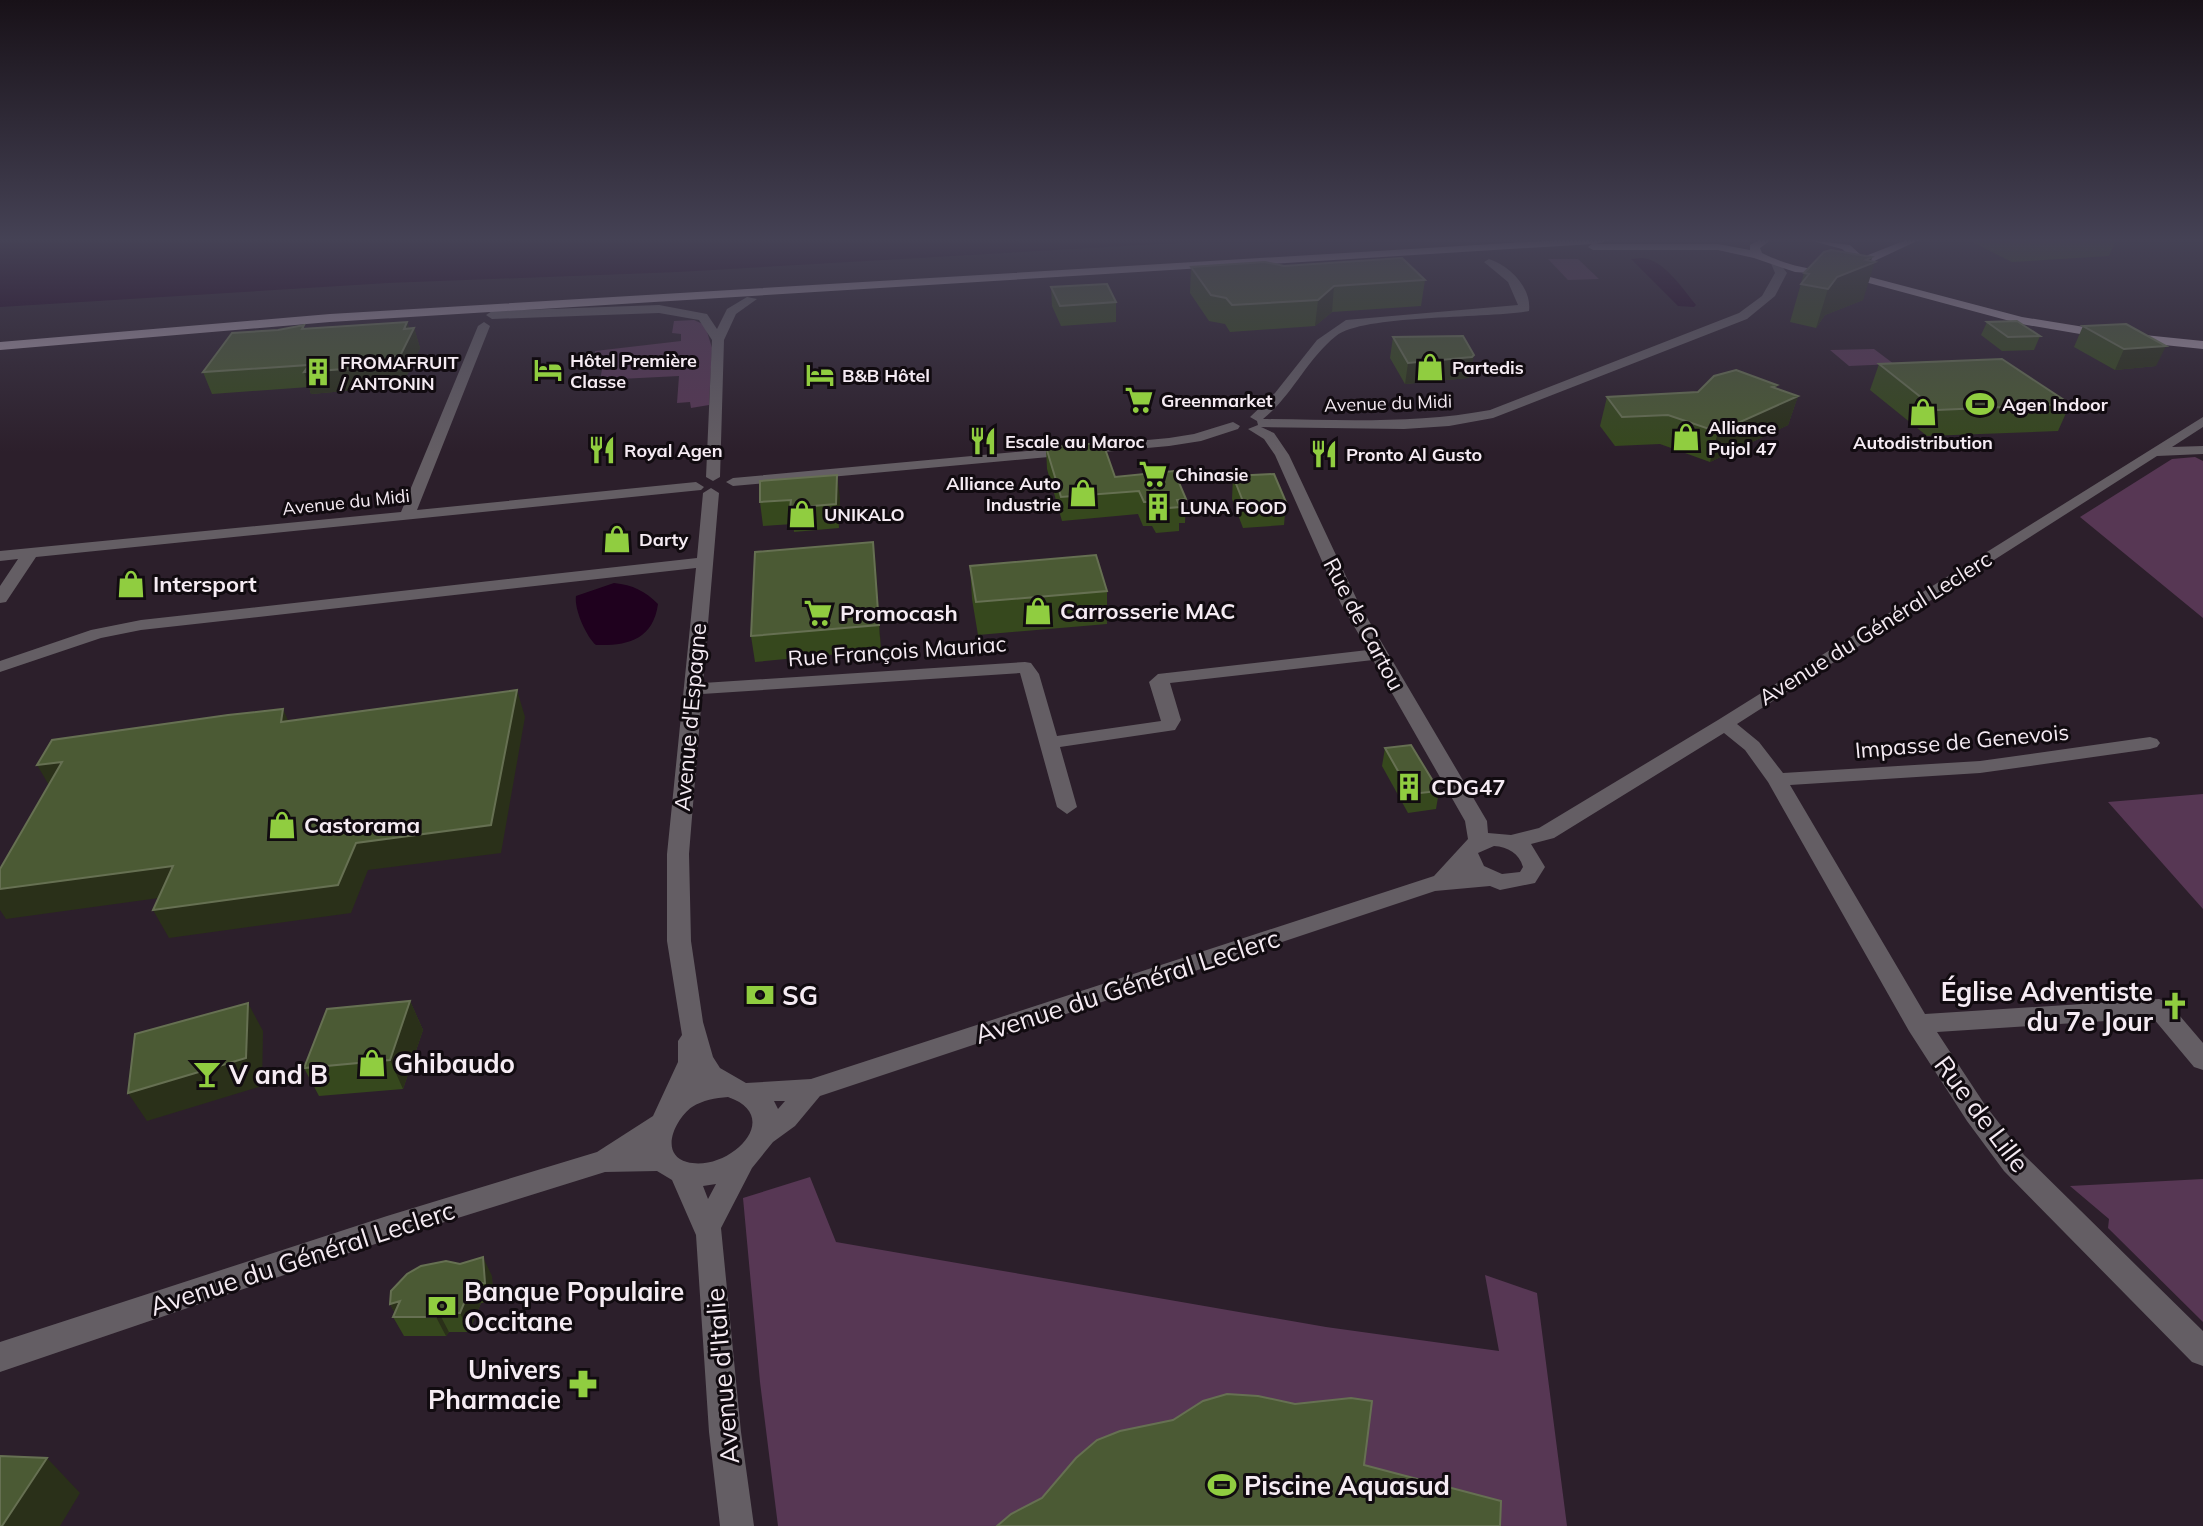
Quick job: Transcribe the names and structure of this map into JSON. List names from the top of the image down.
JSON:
{
  "streets": {
    "street": [
      "Avenue du Midi",
      "Rue de Cartou",
      "Avenue du Général Leclerc",
      "Rue François Mauriac",
      "Avenue d'Espagne",
      "Impasse de Genevois",
      "Rue de Lille",
      "Avenue d'Italie"
    ]
  },
  "crossings": [
    ["Avenue du Midi", "Rue de Cartou"],
    ["Avenue du Midi", "Avenue d'Espagne"],
    ["Rue de Cartou", "Avenue du Général Leclerc"],
    ["Avenue du Général Leclerc", "Rue de Lille"],
    ["Avenue du Général Leclerc", "Avenue d'Italie"],
    ["Rue François Mauriac", "Avenue d'Espagne"],
    ["Impasse de Genevois", "Rue de Lille"]
  ],
  "places": {
    "shop": [
      "Partedis",
      "Autodistribution",
      "Alliance Pujol 47",
      "Alliance Auto Industrie",
      "UNIKALO",
      "Darty",
      "Intersport",
      "Carrosserie MAC",
      "Castorama",
      "Ghibaudo"
    ],
    "hotel": ["Hôtel Première Classe", "B&B Hôtel"],
    "building": ["FROMAFRUIT / ANTONIN", "LUNA FOOD", "CDG47"],
    "supermarket": ["Greenmarket", "Chinasie", "Promocash"],
    "sports": ["Agen Indoor", "Piscine Aquasud"],
    "restaurant": ["Escale au Maroc", "Royal Agen", "Pronto Al Gusto"],
    "bank": ["SG", "Banque Populaire Occitane"],
    "church": ["Église Adventiste du 7e Jour"],
    "bar": ["V and B"],
    "pharmacy": ["Univers Pharmacie"]
  }
}
